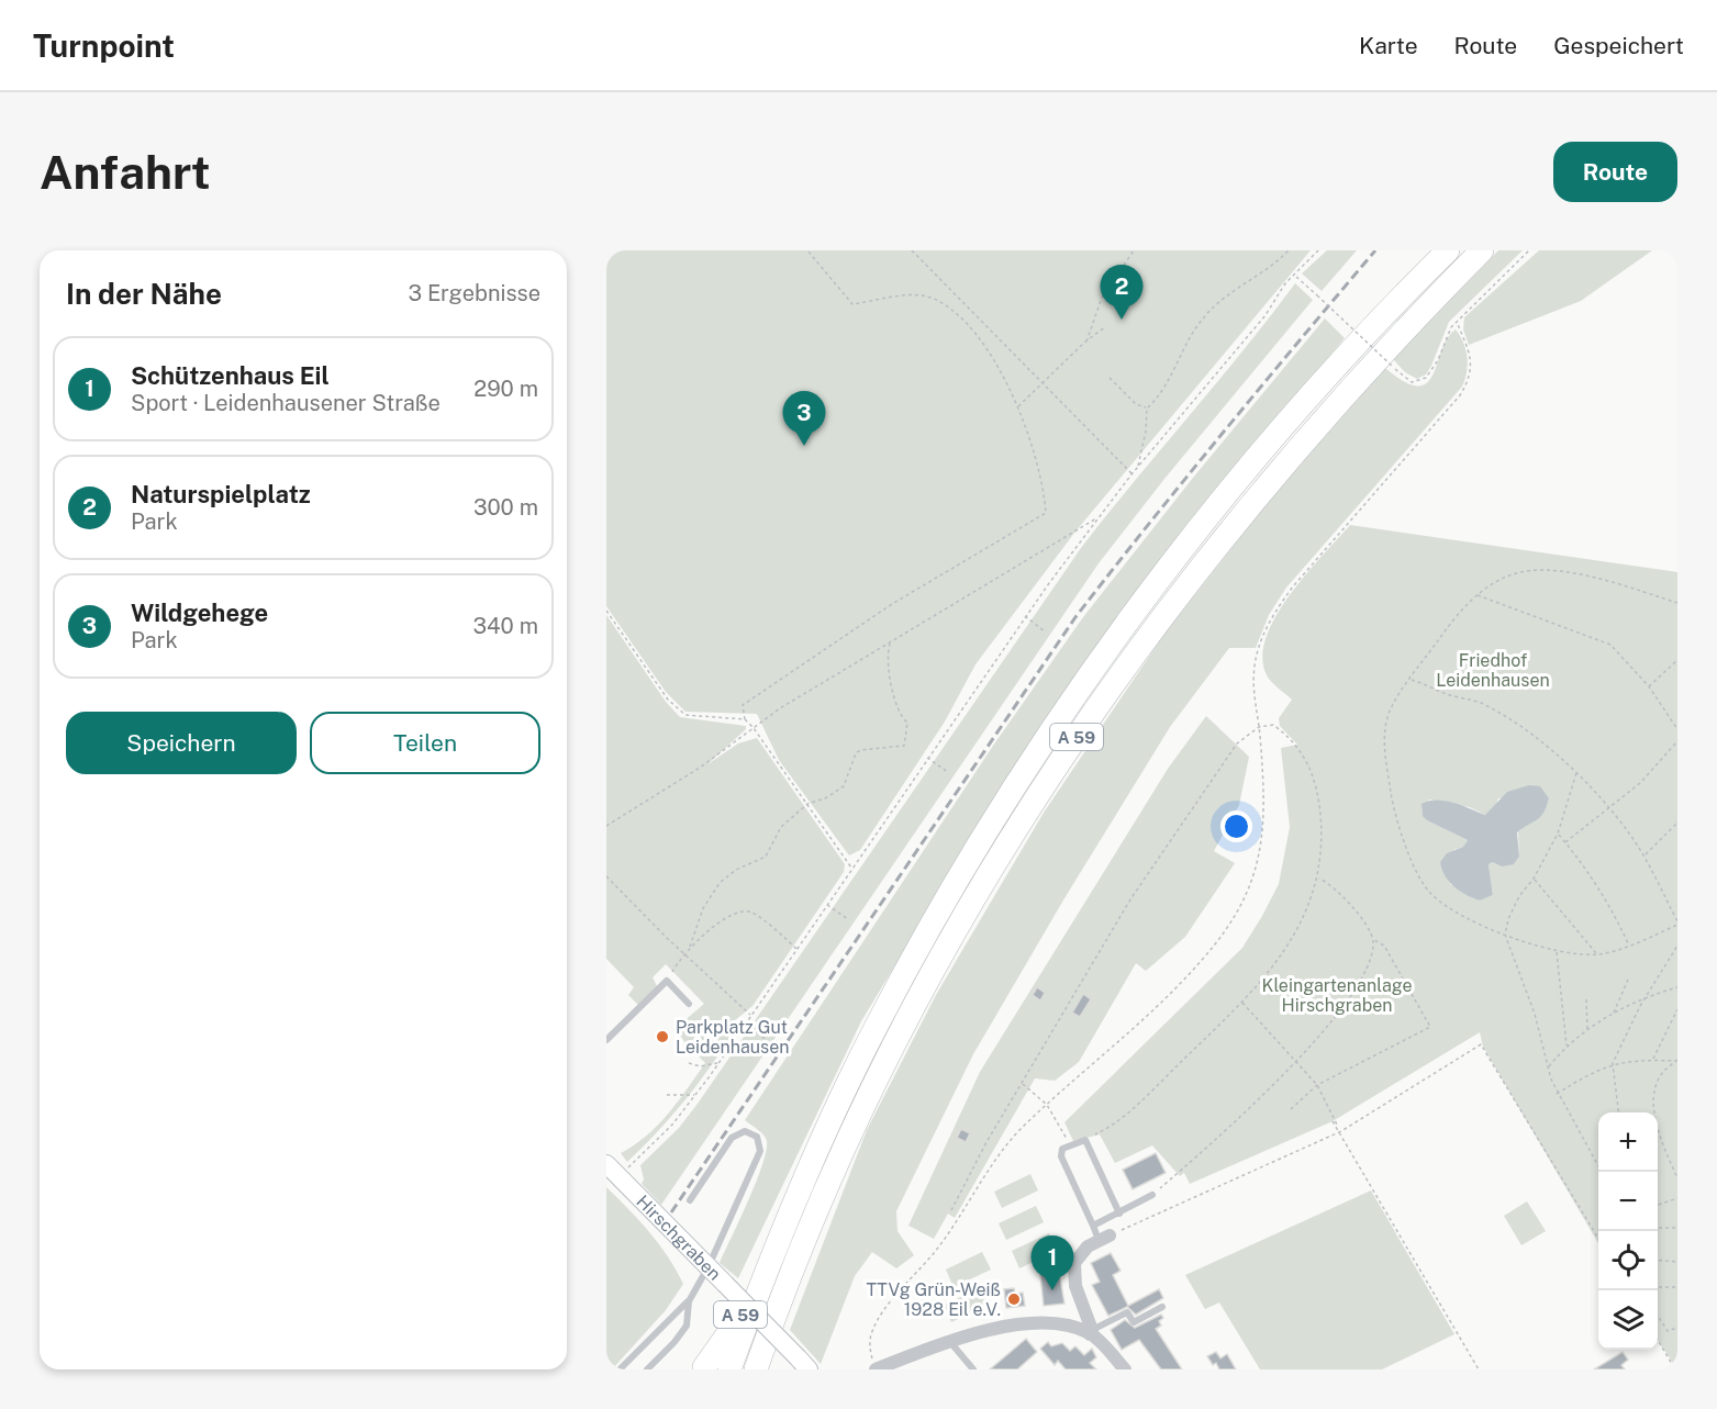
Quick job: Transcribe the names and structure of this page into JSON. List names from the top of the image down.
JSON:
{
  "streets": {
    "highway": ["A 59"],
    "street": ["Hirschgraben"]
  },
  "parks": ["Friedhof Leidenhausen", "Kleingartenanlage Hirschgraben"],
  "places": ["Parkplatz Gut Leidenhausen", "TTVg Grün-Weiß 1928 Eil e.V."],
  "page": {
    "header": "Turnpoint",
    "nav": ["Karte", "Route", "Gespeichert"],
    "buttons": [
      "Route",
      ["Speichern", "Teilen"]
    ],
    "title": "Anfahrt",
    "heading": ["In der Nähe", "3 Ergebnisse"],
    "pins": ["2", "3", "1"],
    "list": [
      {
        "mark": "1",
        "name": "Schützenhaus Eil",
        "note": "Sport · Leidenhausener Straße",
        "value": "290 m"
      },
      {
        "mark": "2",
        "name": "Naturspielplatz",
        "note": "Park",
        "value": "300 m"
      },
      {
        "mark": "3",
        "name": "Wildgehege",
        "note": "Park",
        "value": "340 m"
      }
    ],
    "map_buttons": ["+", "−"]
  }
}
